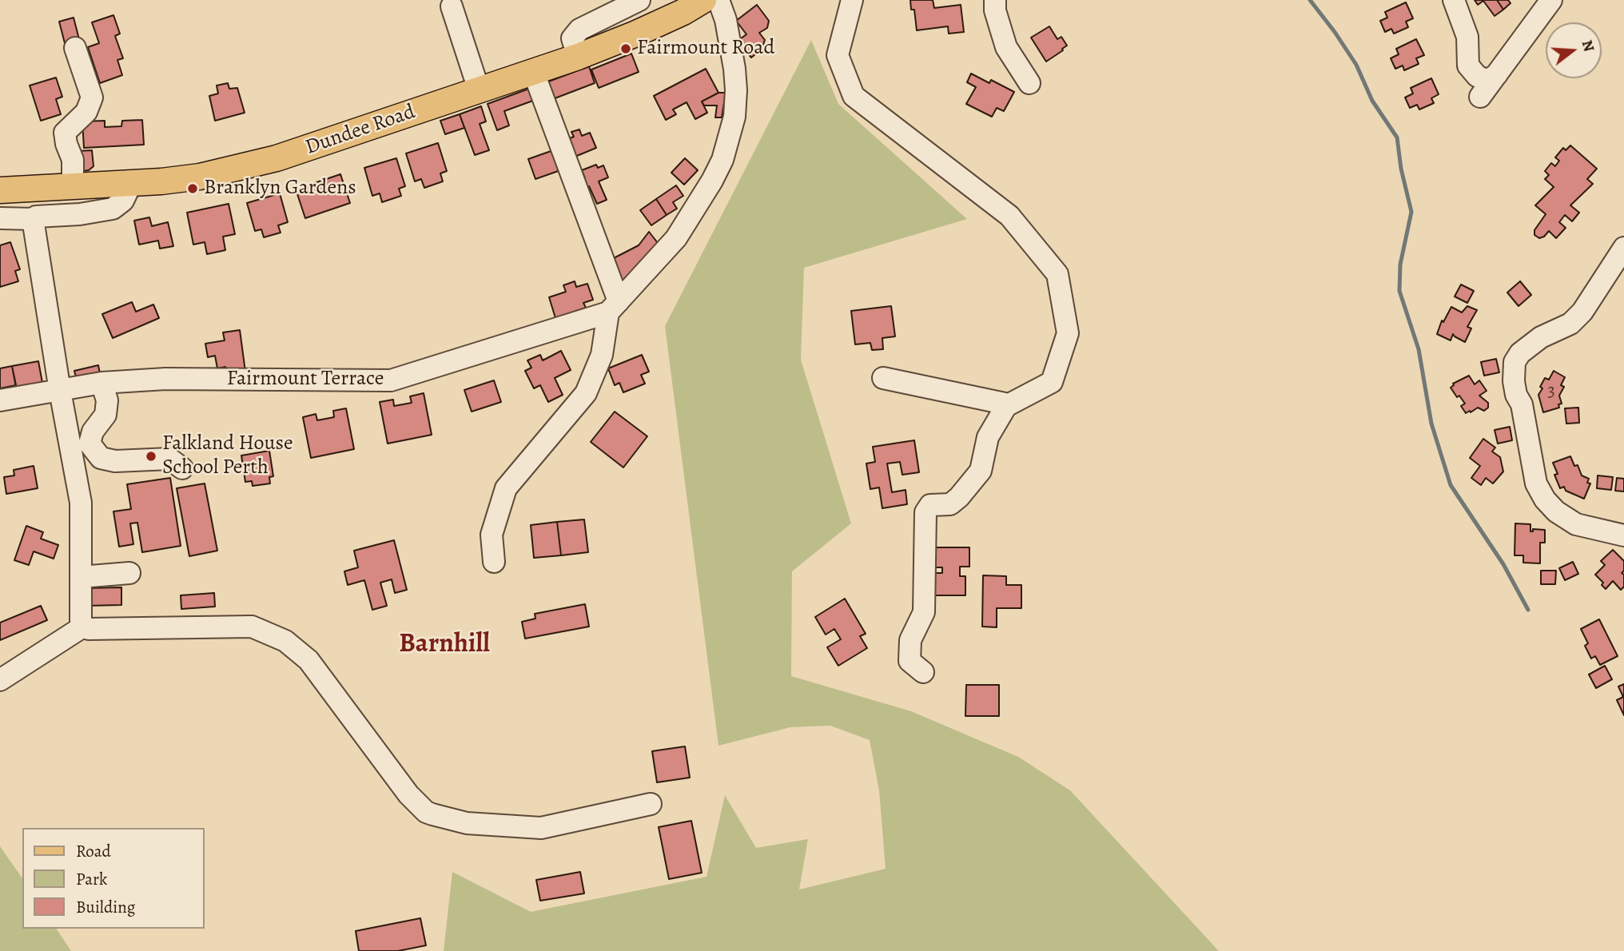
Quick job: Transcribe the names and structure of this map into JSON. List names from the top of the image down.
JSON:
{
  "streets": {
    "main road": ["Dundee Road"],
    "street": ["Fairmount Terrace"]
  },
  "districts": ["Barnhill"],
  "places": ["Fairmount Road", "Branklyn Gardens", "Falkland House School Perth"],
  "house_numbers": ["3"],
  "legend": ["Road", "Park", "Building"],
  "north": "right"
}
